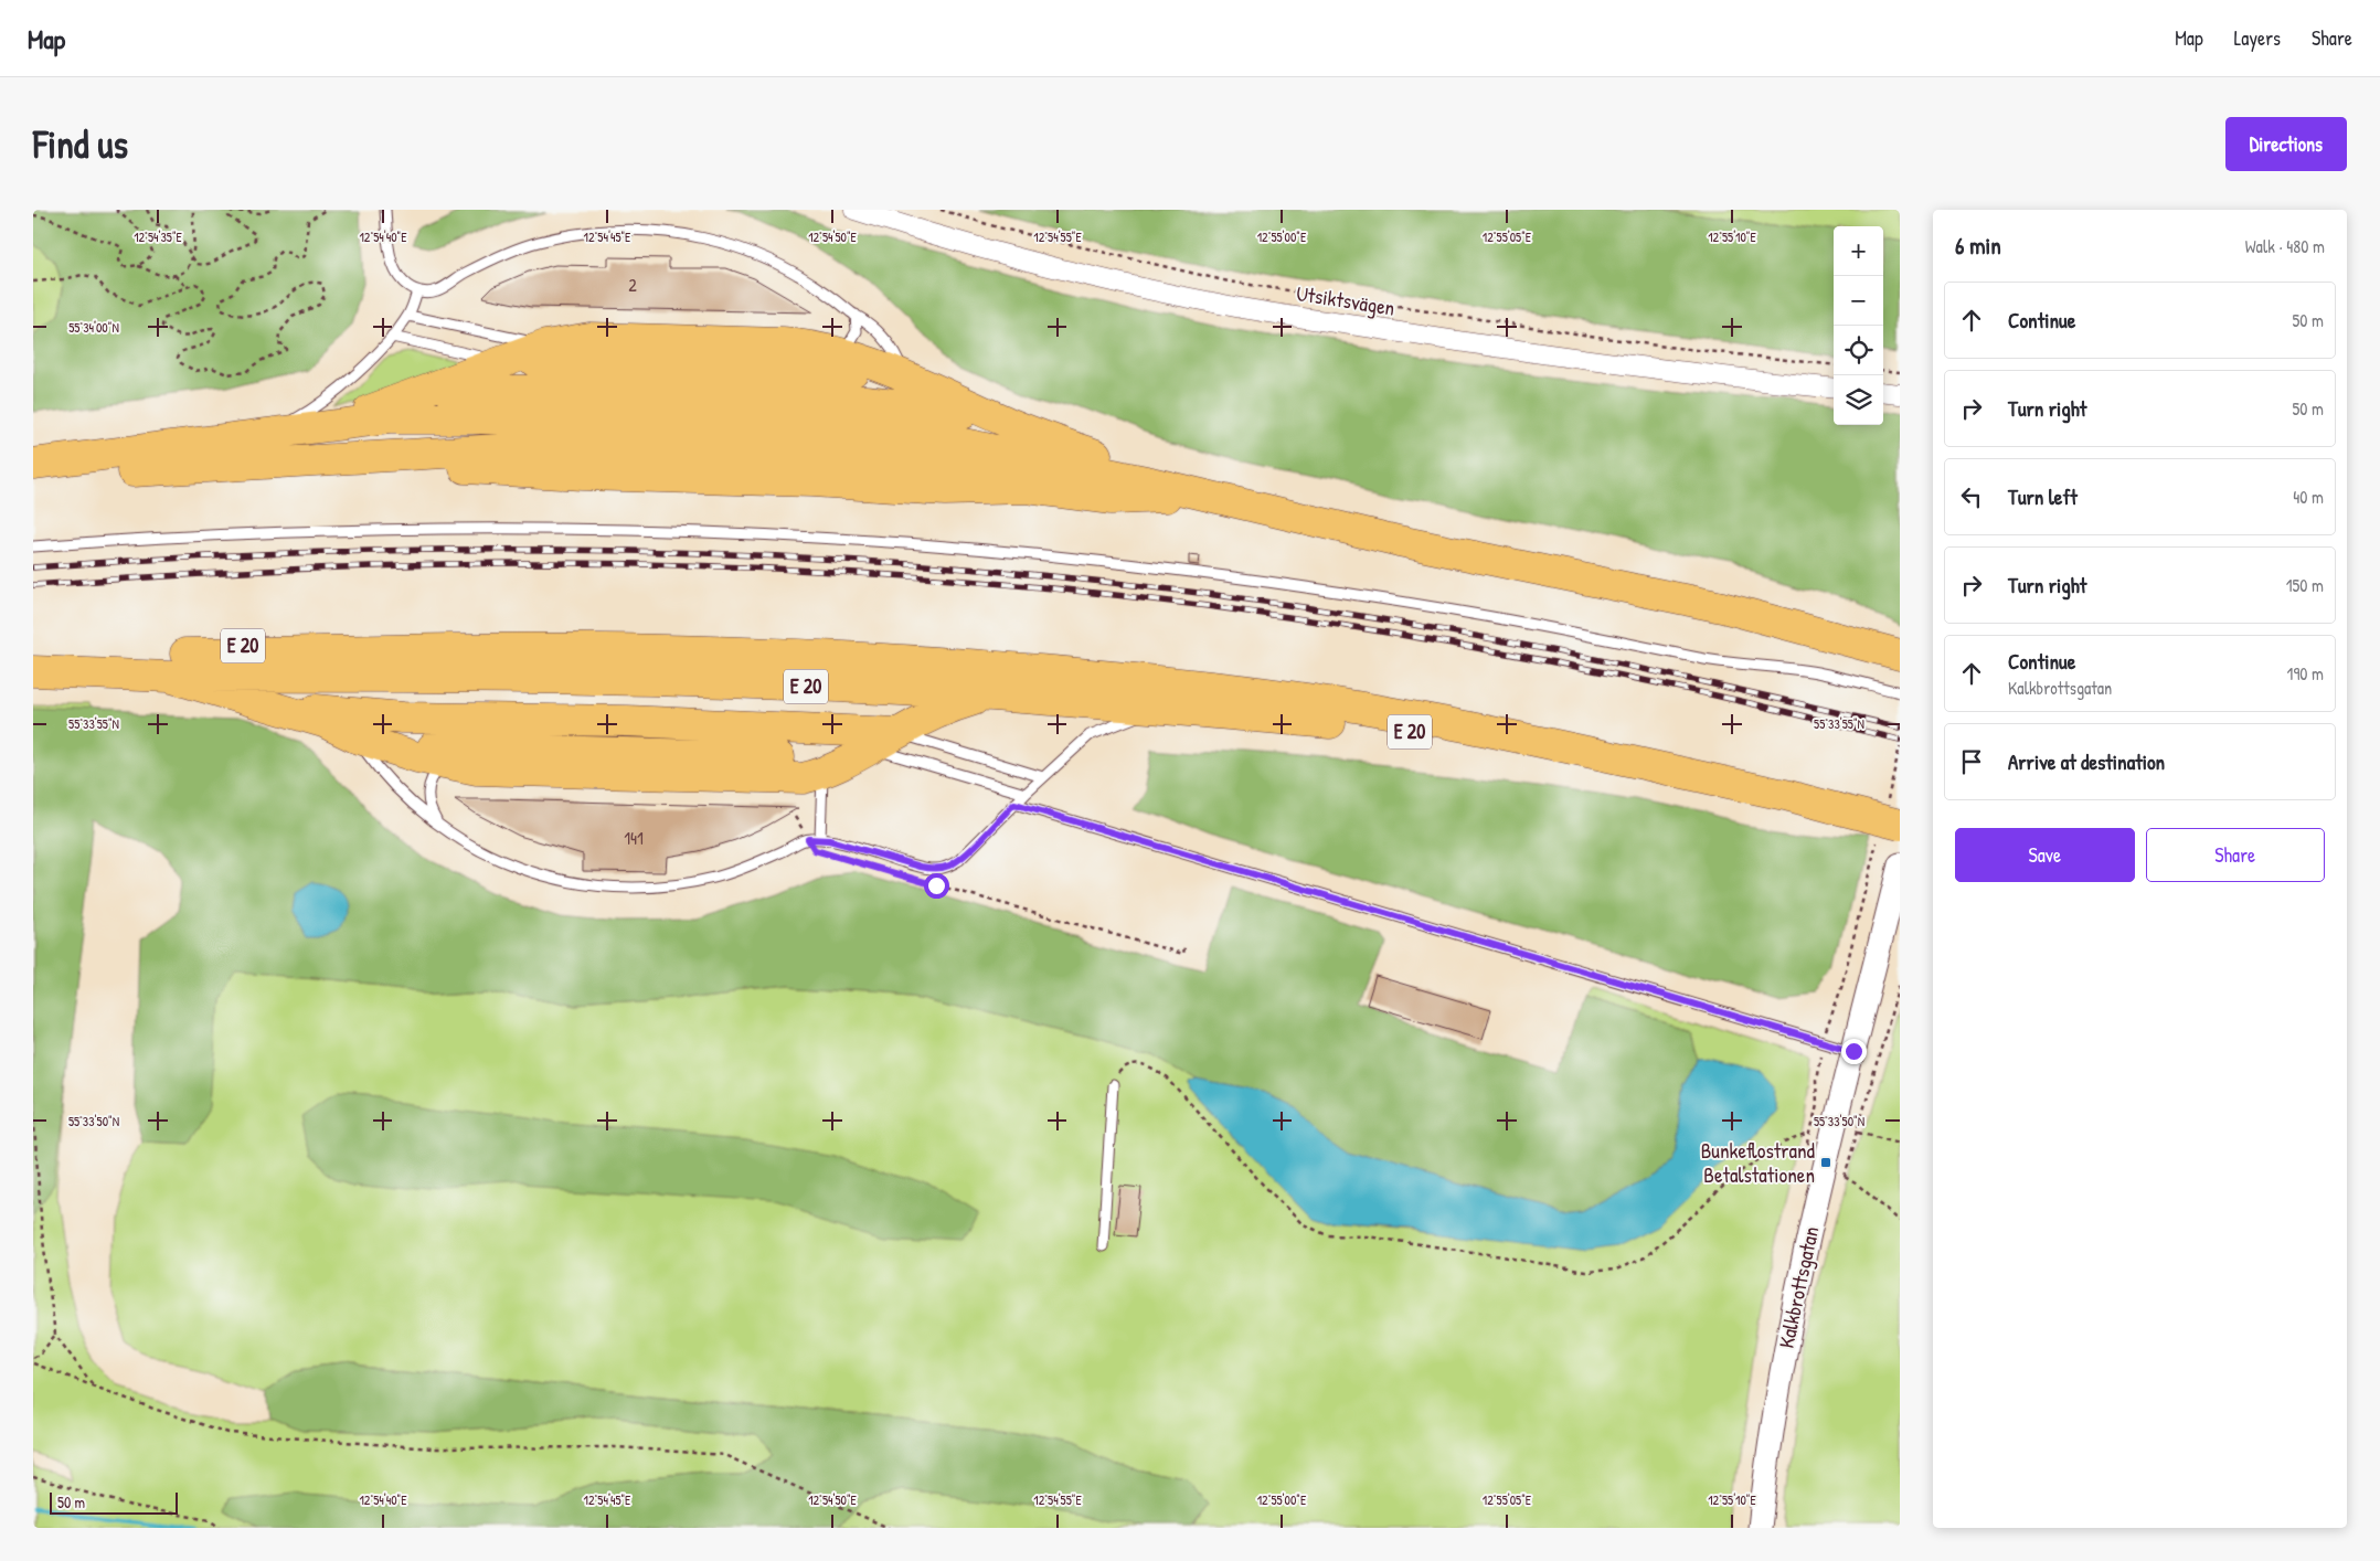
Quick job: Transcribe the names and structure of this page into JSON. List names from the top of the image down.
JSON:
{
  "streets": {
    "highway": ["E 20"],
    "street": ["Utsiktsvägen", "Kalkbrottsgatan"]
  },
  "places": {
    "transit": ["Bunkeflostrand Betalstationen"]
  },
  "house_numbers": ["2", "141"],
  "scale_bar": "50 m",
  "page": {
    "header": "Map",
    "nav": ["Map", "Layers", "Share"],
    "buttons": [
      "Directions",
      ["Save", "Share"]
    ],
    "title": "Find us",
    "heading": ["6 min", "Walk · 480 m"],
    "map_buttons": ["+", "−"],
    "list": [
      ["Continue", "50 m"],
      ["Turn right", "50 m"],
      ["Turn left", "40 m"],
      ["Turn right", "150 m"],
      ["Continue", "Kalkbrottsgatan", "190 m"],
      "Arrive at destination"
    ],
    "scale": "50 m"
  },
  "coordinates": [
    "12°54'35\"E",
    "12°54'40\"E",
    "12°54'45\"E",
    "12°54'50\"E",
    "12°54'55\"E",
    "12°55'00\"E",
    "12°55'05\"E",
    "12°55'10\"E",
    "55°34'00\"N",
    "55°33'55\"N",
    "55°33'50\"N"
  ]
}
